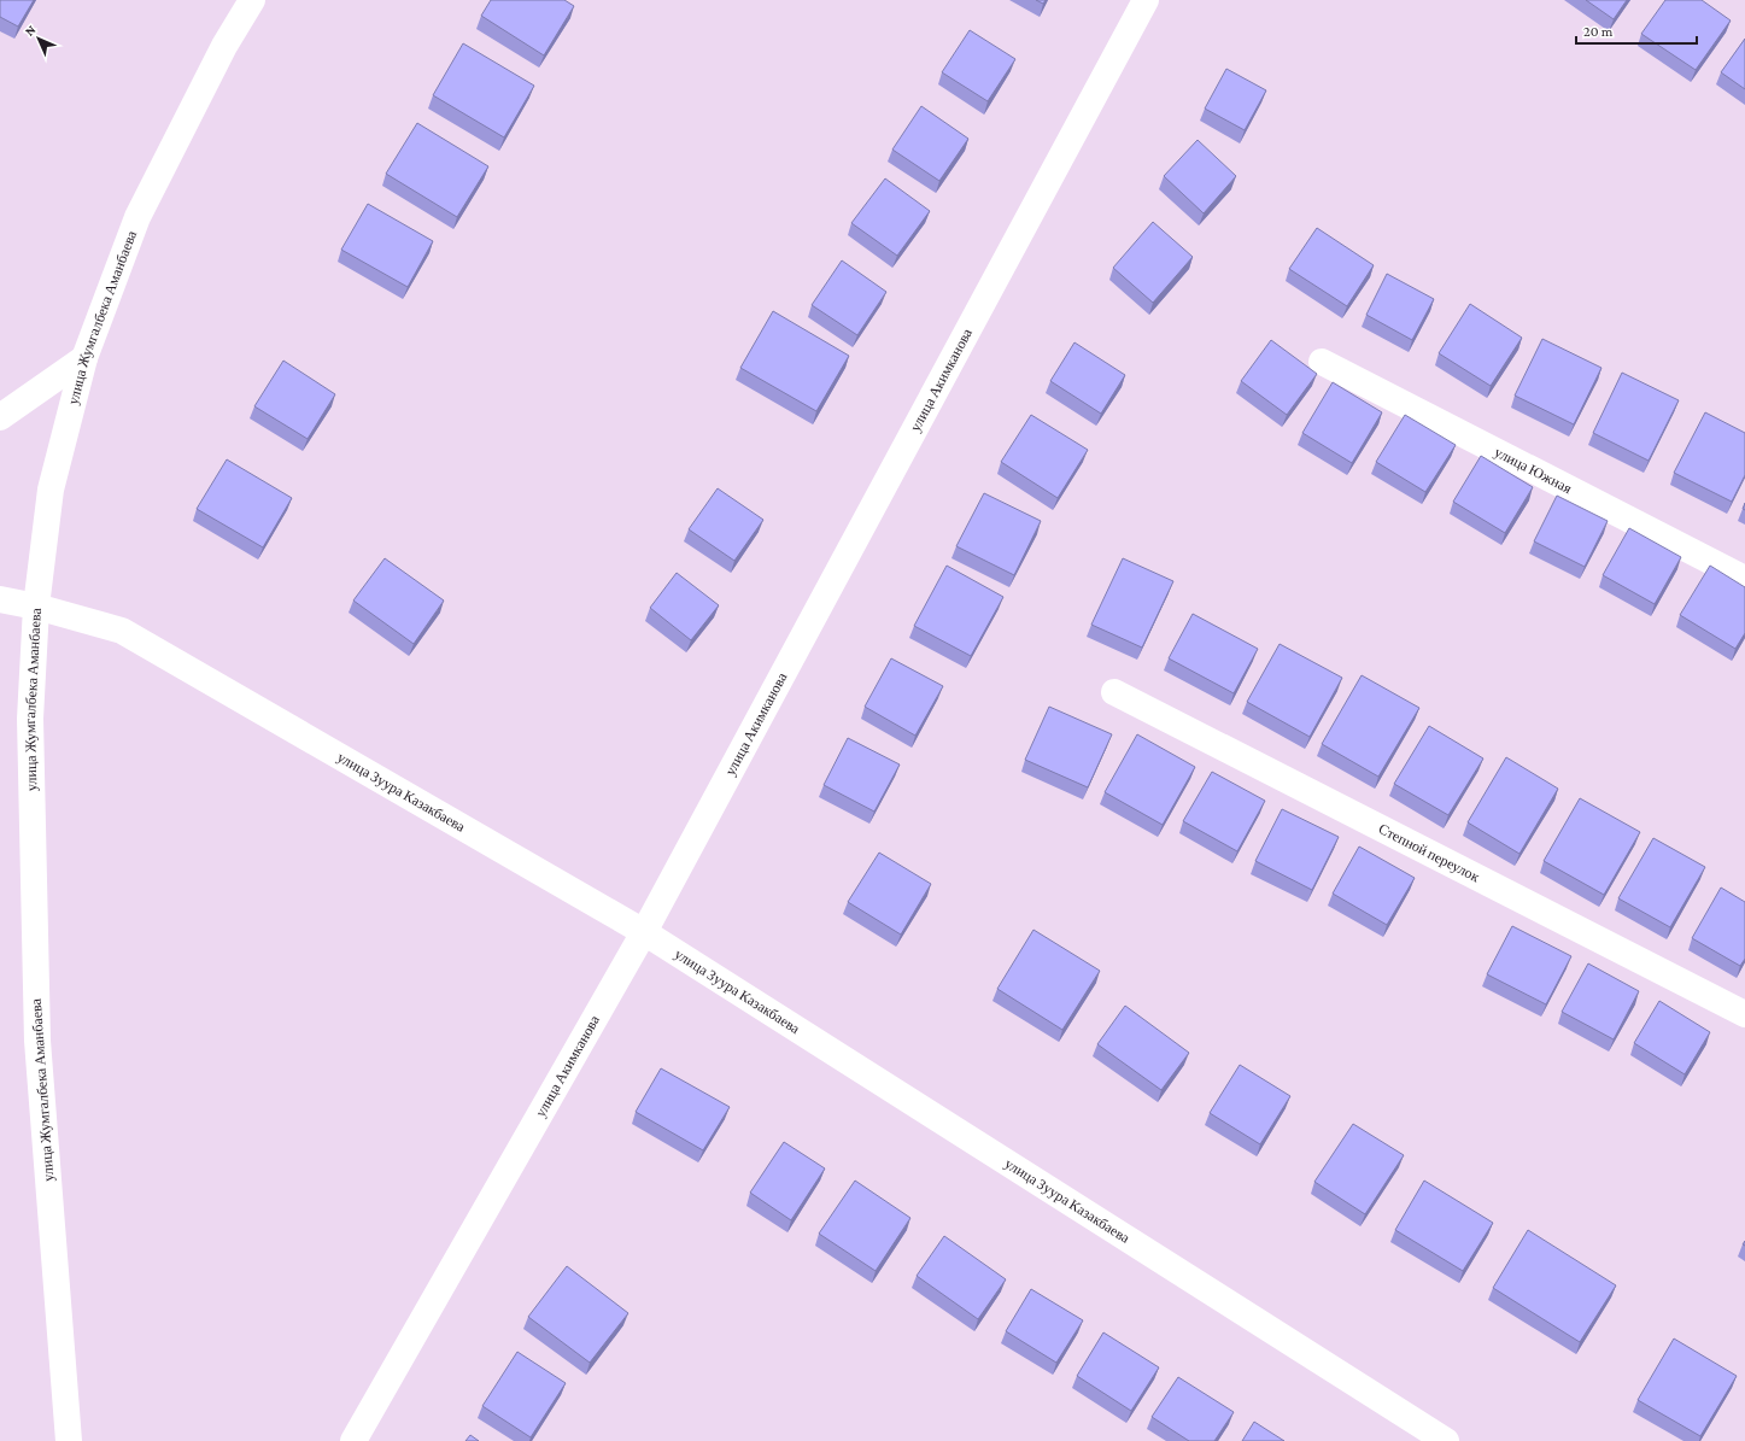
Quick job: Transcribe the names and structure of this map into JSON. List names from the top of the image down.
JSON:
{
  "streets": {
    "street": [
      "улица Жумгалбека Аманбаева",
      "улица Акимканова",
      "улица Южная",
      "улица Зуура Казакбаева",
      "Степной переулок"
    ]
  },
  "crossings": [
    ["улица Жумгалбека Аманбаева", "улица Зуура Казакбаева"],
    ["улица Акимканова", "улица Зуура Казакбаева"]
  ],
  "scale_bar": "20 m",
  "north": "top left"
}
